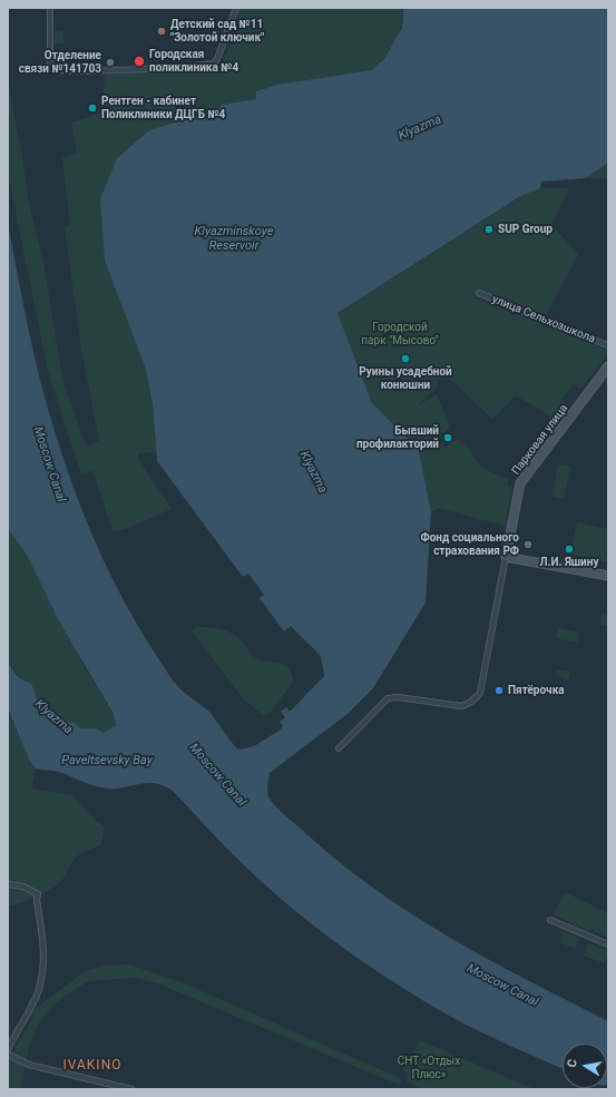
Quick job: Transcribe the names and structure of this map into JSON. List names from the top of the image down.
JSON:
{
  "streets": {
    "street": ["улица Сельхозшкола", "Парковая улица"]
  },
  "districts": ["IVAKINO"],
  "water": [
    "Klyazma",
    "Klyazminskoye Reservoir",
    "Moscow Canal",
    "Paveltsevsky Bay"
  ],
  "parks": ["Городской парк \"Мысово\"", "СНТ «Отдых Плюс»"],
  "places": [
    "Детский сад №11 \"Золотой ключик\"",
    "Городская поликлиника №4",
    "Отделение связи №141703",
    "Рентген - кабинет Поликлиники ДЦГБ №4",
    "SUP Group",
    "Руины усадебной конюшни",
    "Бывший профилакторий",
    "Фонд социального страхования РФ",
    "Л.И. Яшину",
    "Пятёрочка"
  ],
  "north": "left"
}
